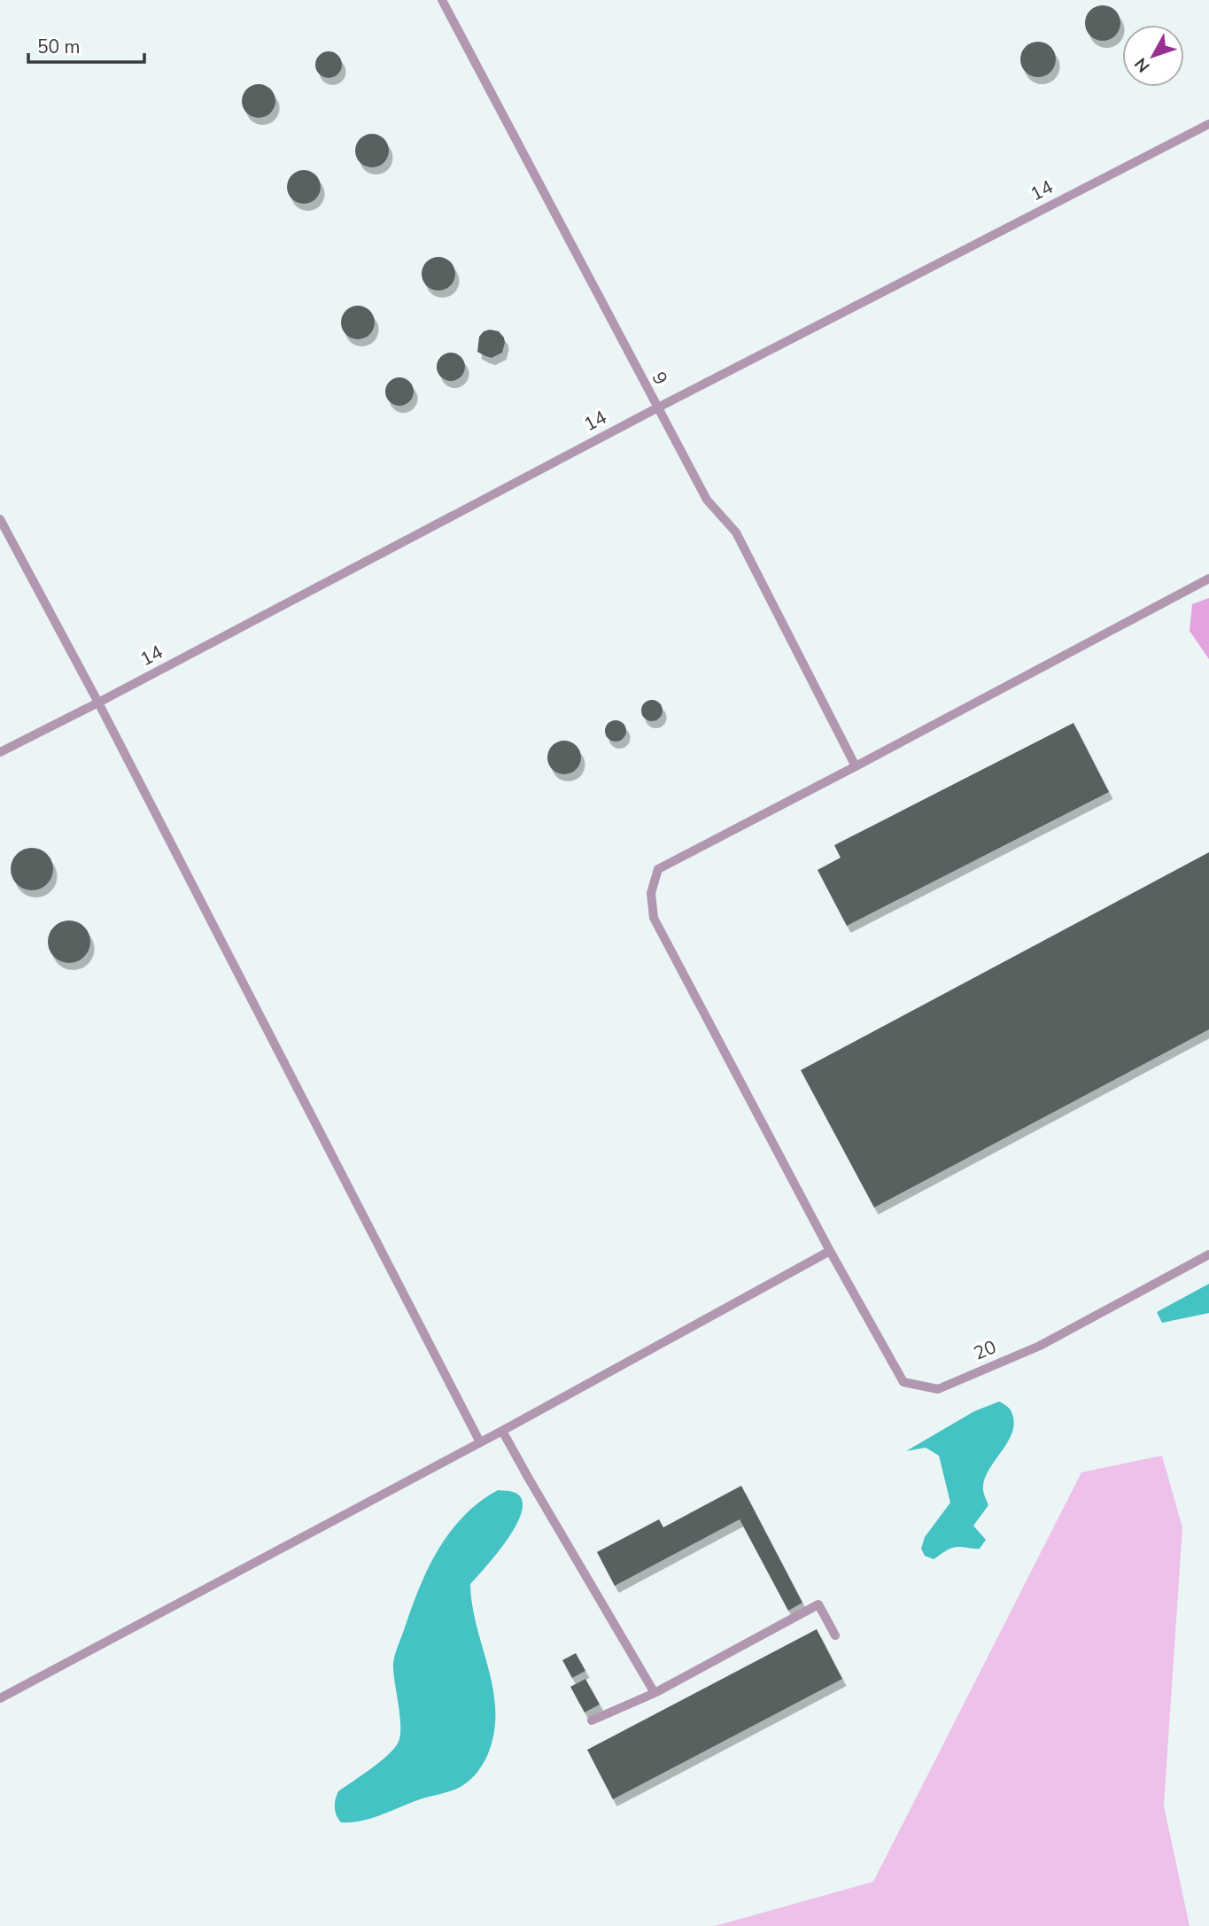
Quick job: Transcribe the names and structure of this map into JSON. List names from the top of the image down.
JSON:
{
  "streets": {
    "lane": ["14", "9", "20"]
  },
  "crossings": [
    ["14", "9"],
    ["9", "20"]
  ],
  "scale_bar": "50 m",
  "north": "bottom left"
}
